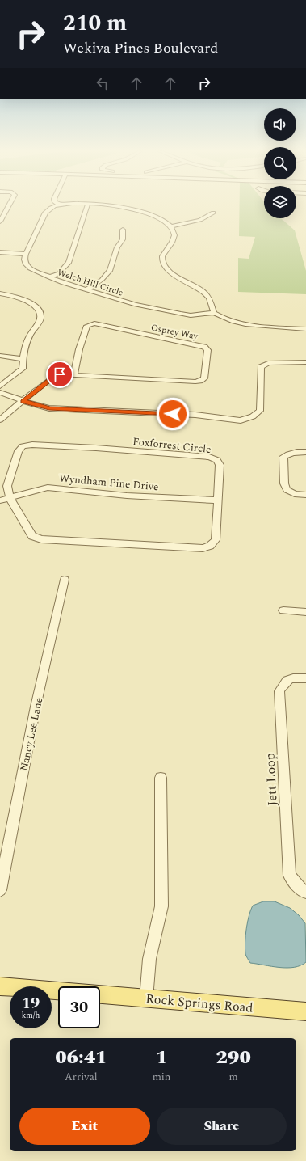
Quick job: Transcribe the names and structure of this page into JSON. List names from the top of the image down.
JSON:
{
  "streets": {
    "main road": ["Rock Springs Road"],
    "street": [
      "Welch Hill Circle",
      "Osprey Way",
      "Foxforrest Circle",
      "Wyndham Pine Drive",
      "Nancy Lee Lane",
      "Jett Loop"
    ]
  },
  "crossings": [
    ["Foxforrest Circle", "Wyndham Pine Drive"]
  ],
  "page": {
    "turn": ["210 m", "Wekiva Pines Boulevard"],
    "speed": "19 km/h",
    "limit": "30",
    "eta": [
      "06:41",
      "Arrival",
      "1",
      "min",
      "290",
      "m"
    ],
    "buttons": ["Exit", "Share"]
  }
}
